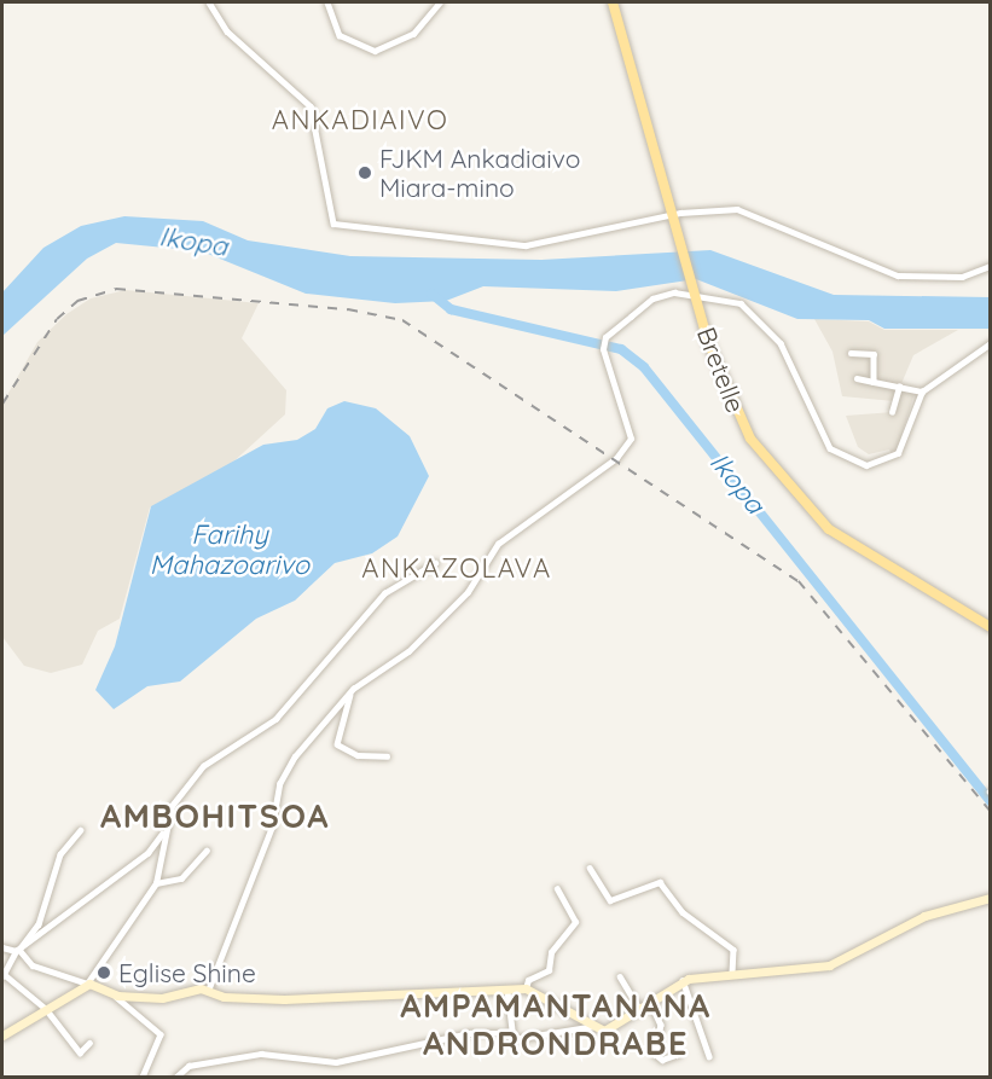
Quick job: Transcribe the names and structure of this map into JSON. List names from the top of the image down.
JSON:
{
  "streets": {
    "main road": ["Bretelle"]
  },
  "districts": [
    "ANKADIAIVO",
    "ANKAZOLAVA",
    "AMBOHITSOA",
    "AMPAMANTANANA ANDRONDRABE"
  ],
  "water": ["Ikopa", "Farihy Mahazoarivo"],
  "places": ["FJKM Ankadiaivo Miara-mino", "Eglise Shine"]
}
